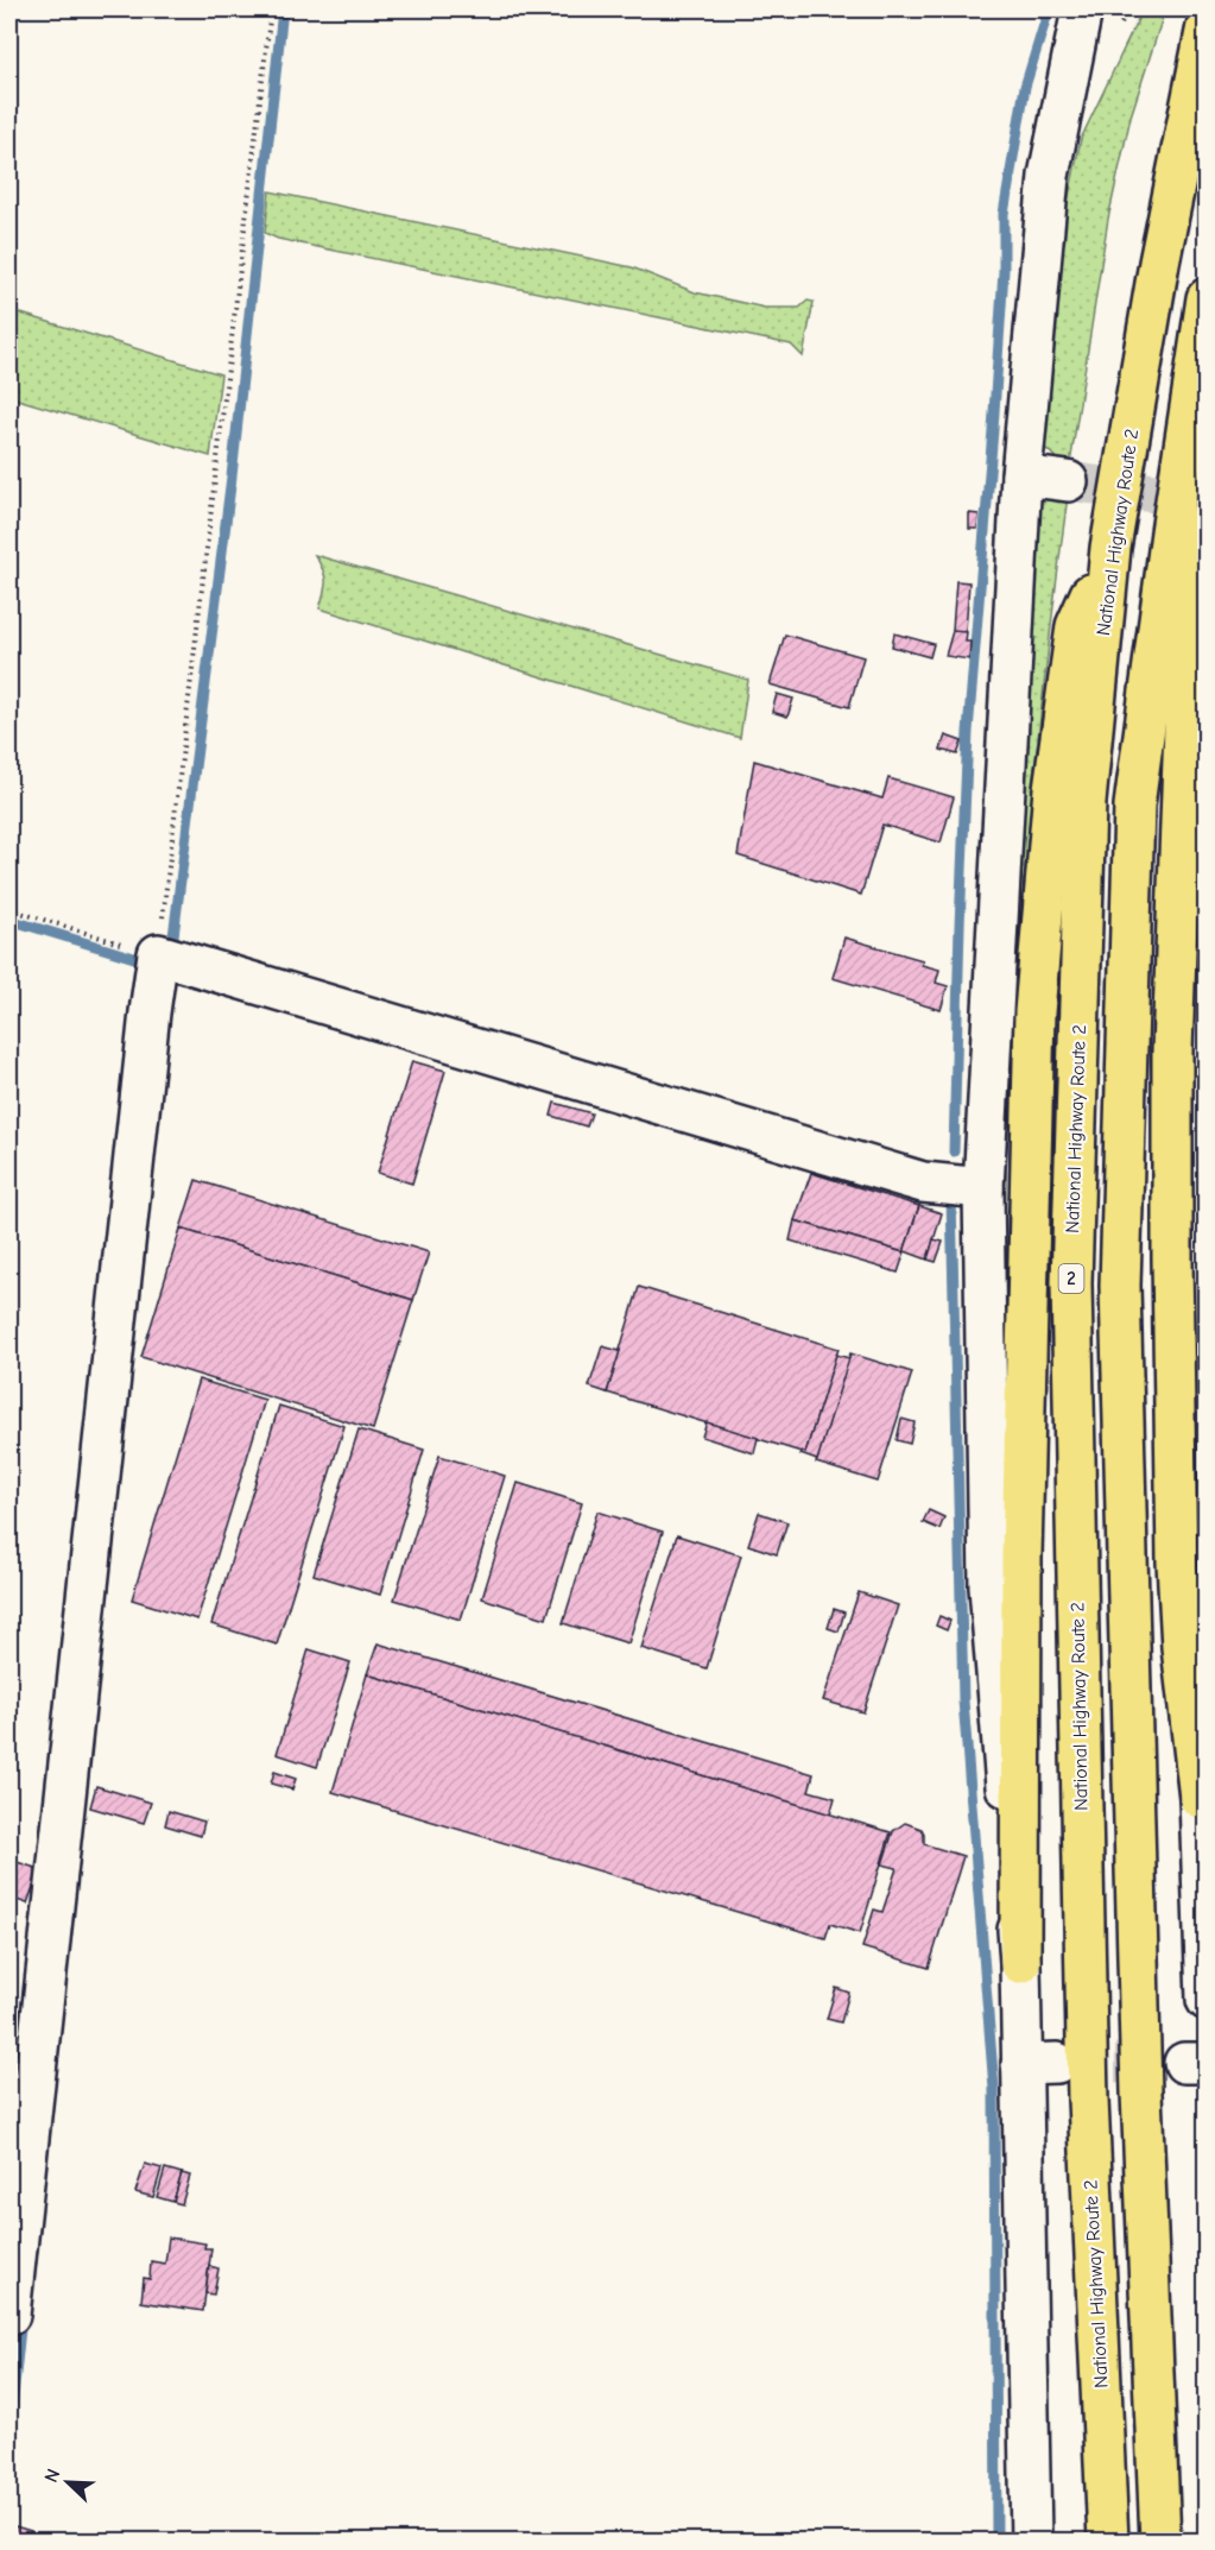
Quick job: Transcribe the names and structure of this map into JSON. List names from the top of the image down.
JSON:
{
  "streets": {
    "highway": ["National Highway Route 2", "2"]
  },
  "crossings": [
    ["National Highway Route 2", "2"]
  ],
  "north": "top left"
}
